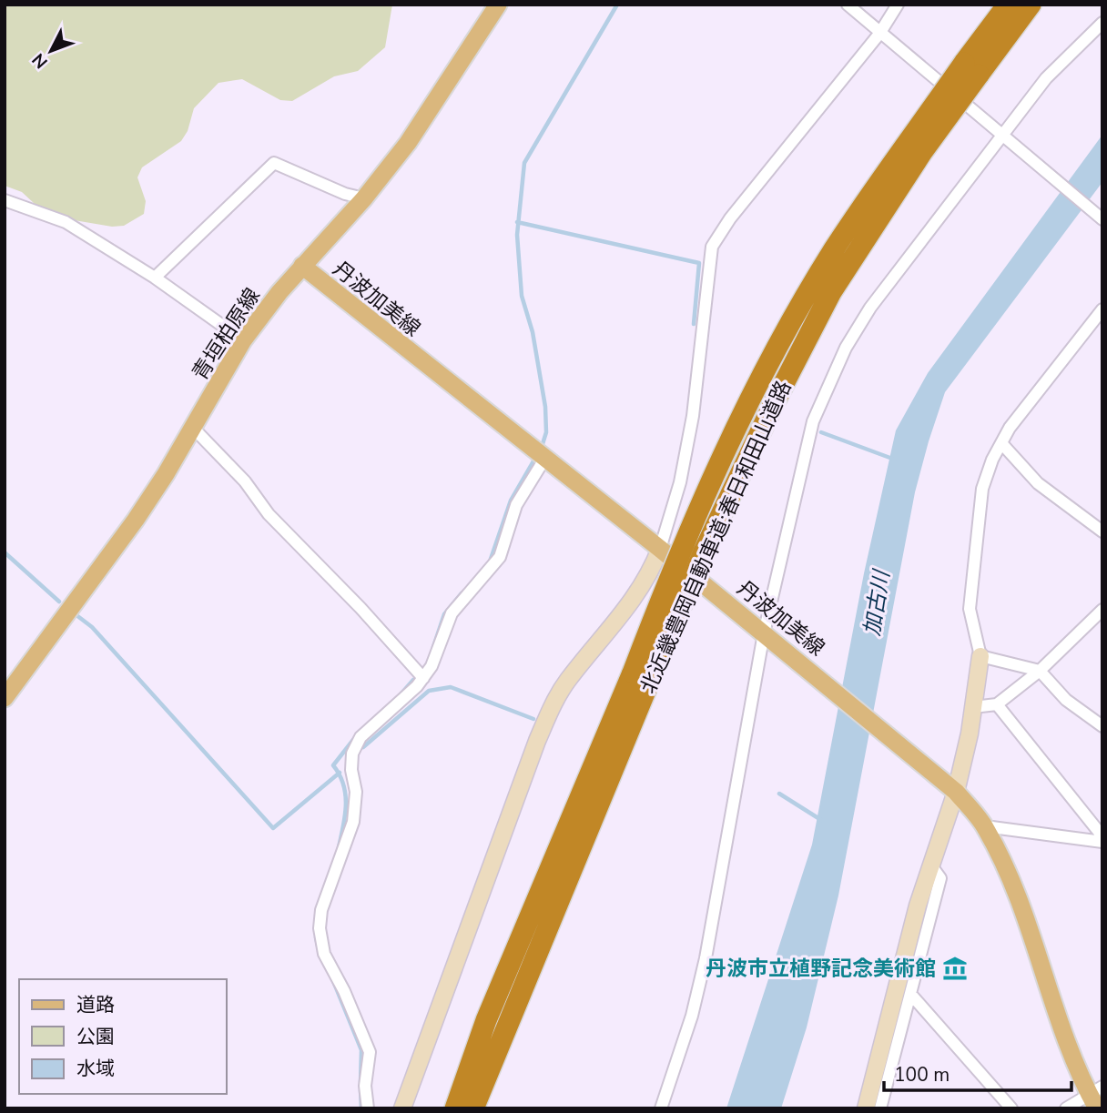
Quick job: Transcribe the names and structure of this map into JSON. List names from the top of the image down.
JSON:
{
  "streets": {
    "highway": ["北近畿豊岡自動車道;春日和田山道路"],
    "main road": ["丹波加美線", "青垣柏原線"]
  },
  "crossings": [
    ["丹波加美線", "青垣柏原線"]
  ],
  "water": ["加古川"],
  "places": {
    "museum": ["丹波市立植野記念美術館"]
  },
  "legend": ["道路", "公園", "水域"],
  "scale_bar": "100 m",
  "north": "bottom left"
}
